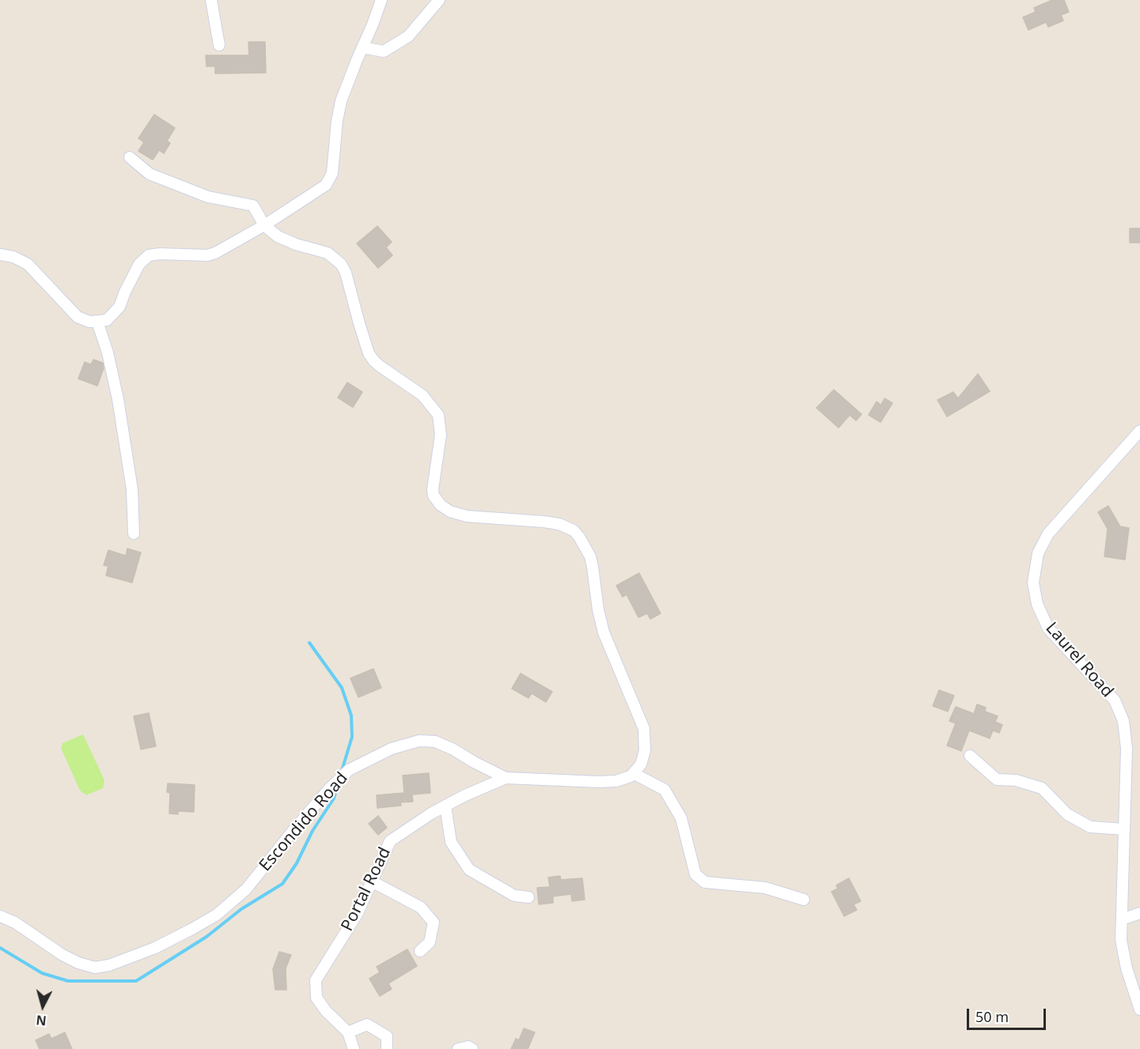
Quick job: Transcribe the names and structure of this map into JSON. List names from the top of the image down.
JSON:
{
  "streets": {
    "street": ["Laurel Road", "Escondido Road", "Portal Road"]
  },
  "crossings": [
    ["Escondido Road", "Portal Road"]
  ],
  "scale_bar": "50 m",
  "north": "bottom"
}
